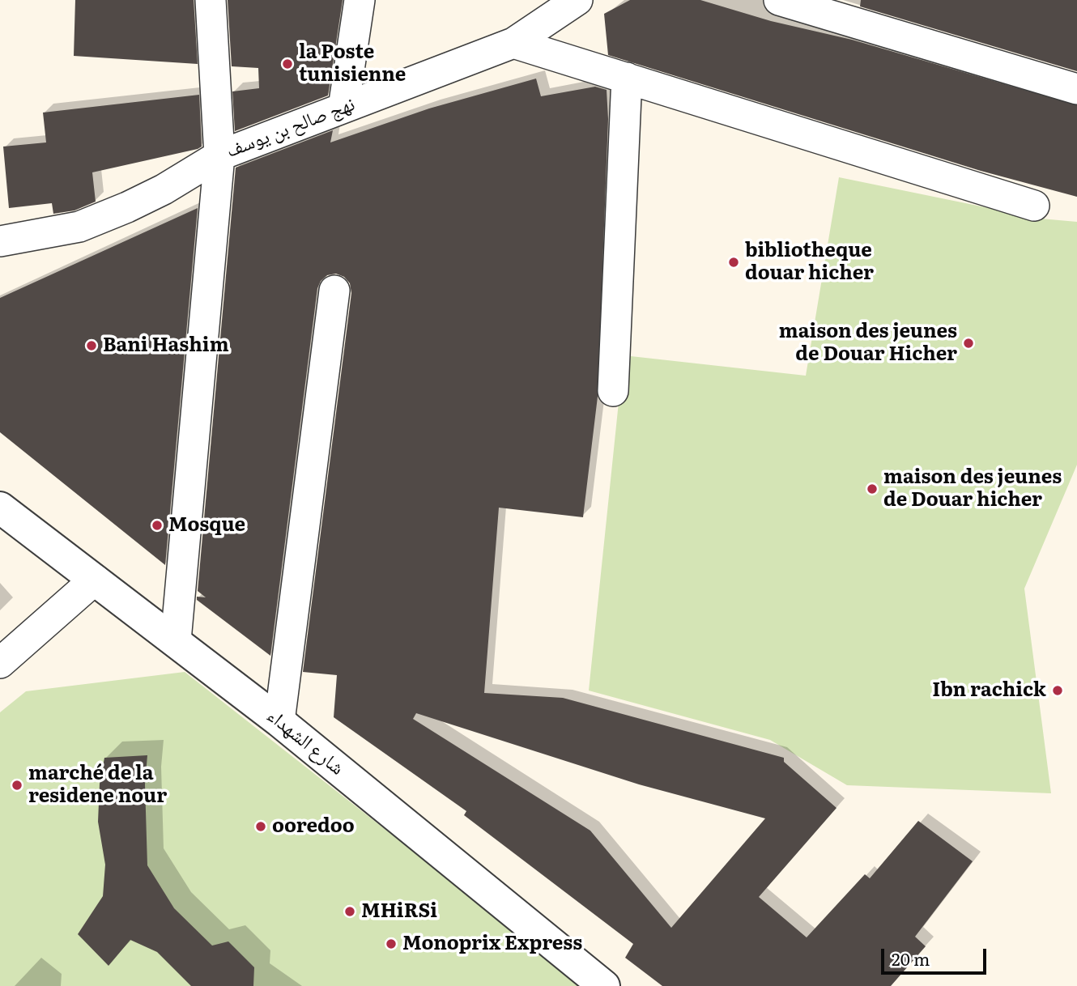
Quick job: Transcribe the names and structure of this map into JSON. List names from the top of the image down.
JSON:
{
  "streets": {
    "street": ["نهج صالح بن يوسف", "شارع الشهداء"]
  },
  "places": [
    "la Poste tunisienne",
    "bibliotheque douar hicher",
    "maison des jeunes de Douar Hicher",
    "Bani Hashim",
    "maison des jeunes de Douar hicher",
    "Mosque",
    "Ibn rachick",
    "marché de la residene nour",
    "ooredoo",
    "MHiRSi",
    "Monoprix Express"
  ],
  "scale_bar": "20 m"
}
